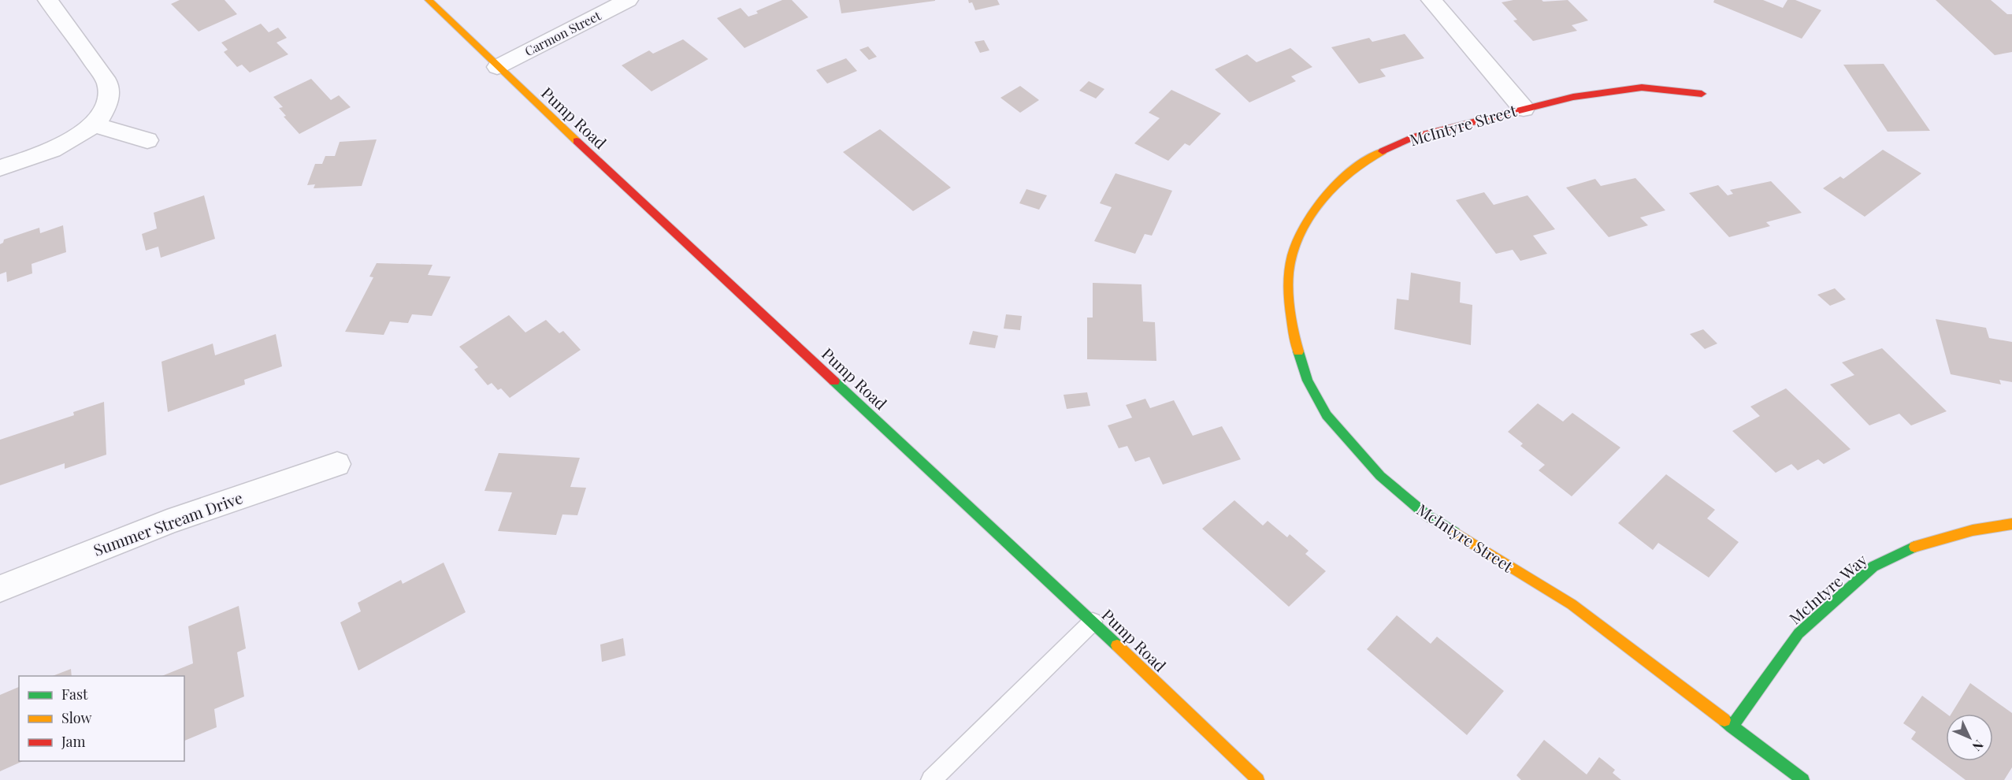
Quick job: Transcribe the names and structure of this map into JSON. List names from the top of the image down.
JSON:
{
  "streets": {
    "street": [
      "Carmon Street",
      "Pump Road",
      "McIntyre Street",
      "Summer Stream Drive",
      "McIntyre Way"
    ]
  },
  "crossings": [
    ["Carmon Street", "Pump Road"],
    ["McIntyre Street", "McIntyre Way"]
  ],
  "legend": ["Fast", "Slow", "Jam"],
  "north": "bottom right"
}
